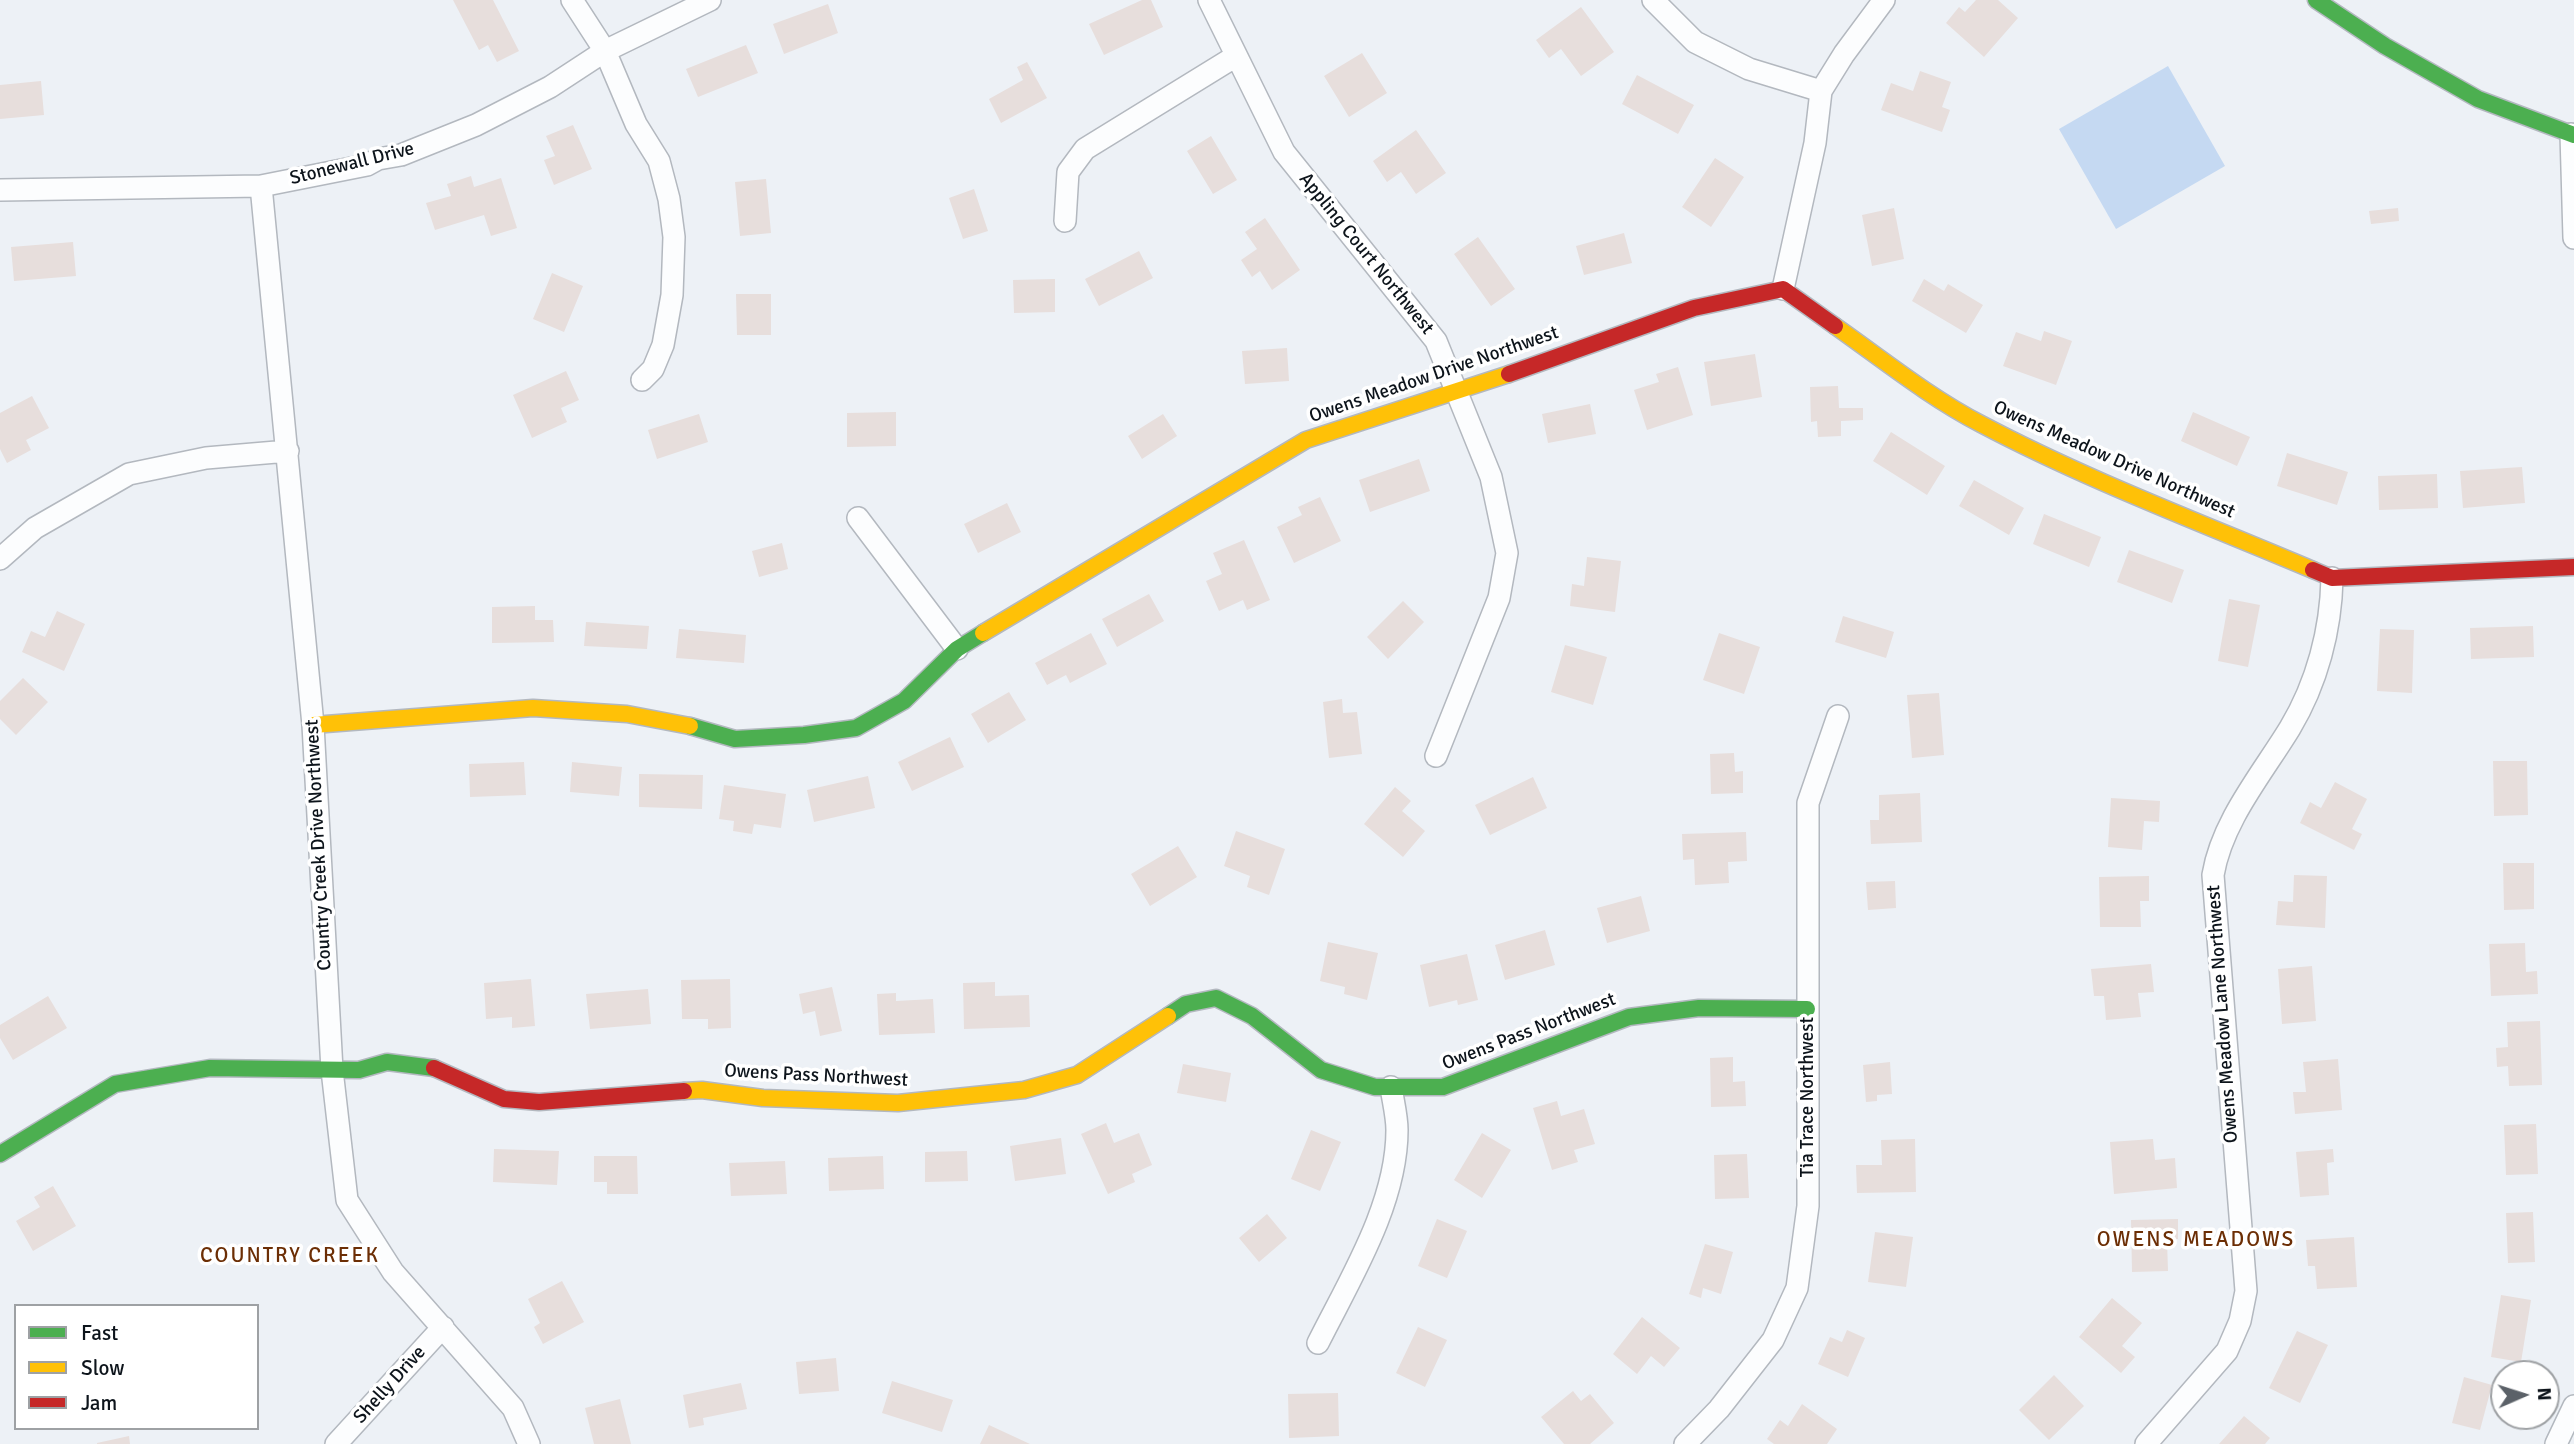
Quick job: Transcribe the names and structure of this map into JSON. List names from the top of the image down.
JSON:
{
  "streets": {
    "street": [
      "Stonewall Drive",
      "Appling Court Northwest",
      "Owens Meadow Drive Northwest",
      "Country Creek Drive Northwest",
      "Owens Meadow Lane Northwest",
      "Owens Pass Northwest",
      "Tia Trace Northwest",
      "Shelly Drive"
    ]
  },
  "crossings": [
    ["Stonewall Drive", "Country Creek Drive Northwest"],
    ["Appling Court Northwest", "Owens Meadow Drive Northwest"],
    ["Owens Meadow Drive Northwest", "Country Creek Drive Northwest"],
    ["Owens Meadow Drive Northwest", "Owens Meadow Lane Northwest"],
    ["Country Creek Drive Northwest", "Owens Pass Northwest"],
    ["Country Creek Drive Northwest", "Shelly Drive"],
    ["Owens Pass Northwest", "Tia Trace Northwest"]
  ],
  "districts": ["OWENS MEADOWS", "COUNTRY CREEK"],
  "legend": ["Fast", "Slow", "Jam"],
  "north": "right"
}
